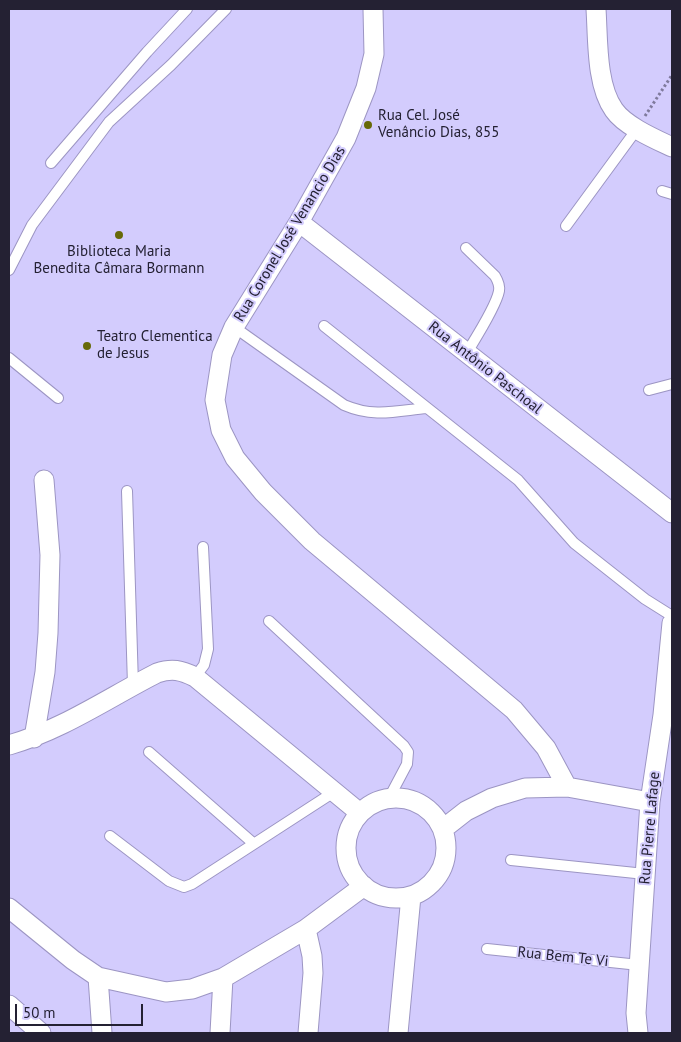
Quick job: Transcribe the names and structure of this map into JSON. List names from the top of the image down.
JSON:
{
  "streets": {
    "street": ["Rua Coronel José Venancio Dias", "Rua Antônio Paschoal", "Rua Pierre Lafage"],
    "lane": ["Rua Bem Te Vi"]
  },
  "crossings": [
    ["Rua Coronel José Venancio Dias", "Rua Antônio Paschoal"],
    ["Rua Pierre Lafage", "Rua Bem Te Vi"]
  ],
  "places": ["Rua Cel. José Venâncio Dias, 855", "Biblioteca Maria Benedita Câmara Bormann", "Teatro Clementica de Jesus"],
  "scale_bar": "50 m"
}
